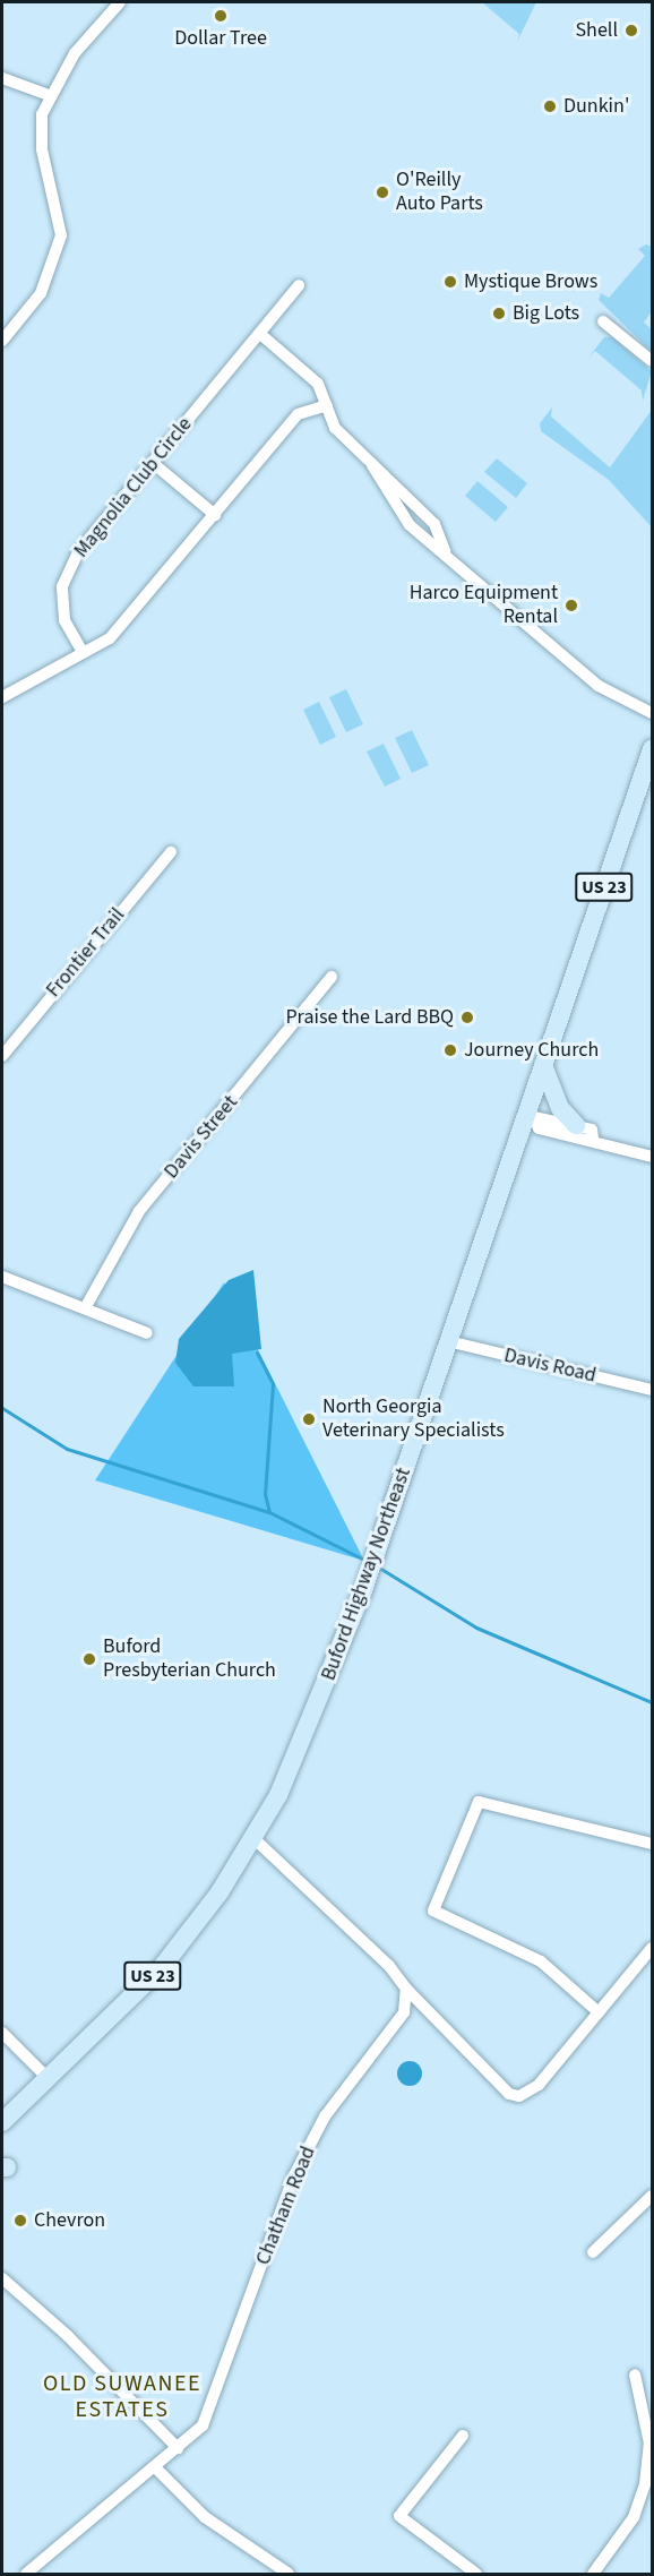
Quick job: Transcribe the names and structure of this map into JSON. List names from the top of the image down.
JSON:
{
  "streets": {
    "main road": ["US 23", "Buford Highway Northeast"],
    "street": [
      "Magnolia Club Circle",
      "Frontier Trail",
      "Davis Street",
      "Davis Road",
      "Chatham Road"
    ]
  },
  "crossings": [
    ["Davis Road", "Buford Highway Northeast"]
  ],
  "districts": ["OLD SUWANEE ESTATES"],
  "places": [
    "Dollar Tree",
    "Shell",
    "Dunkin'",
    "O'Reilly Auto Parts",
    "Mystique Brows",
    "Big Lots",
    "Harco Equipment Rental",
    "Praise the Lard BBQ",
    "Journey Church",
    "North Georgia Veterinary Specialists",
    "Buford Presbyterian Church",
    "Chevron"
  ]
}
